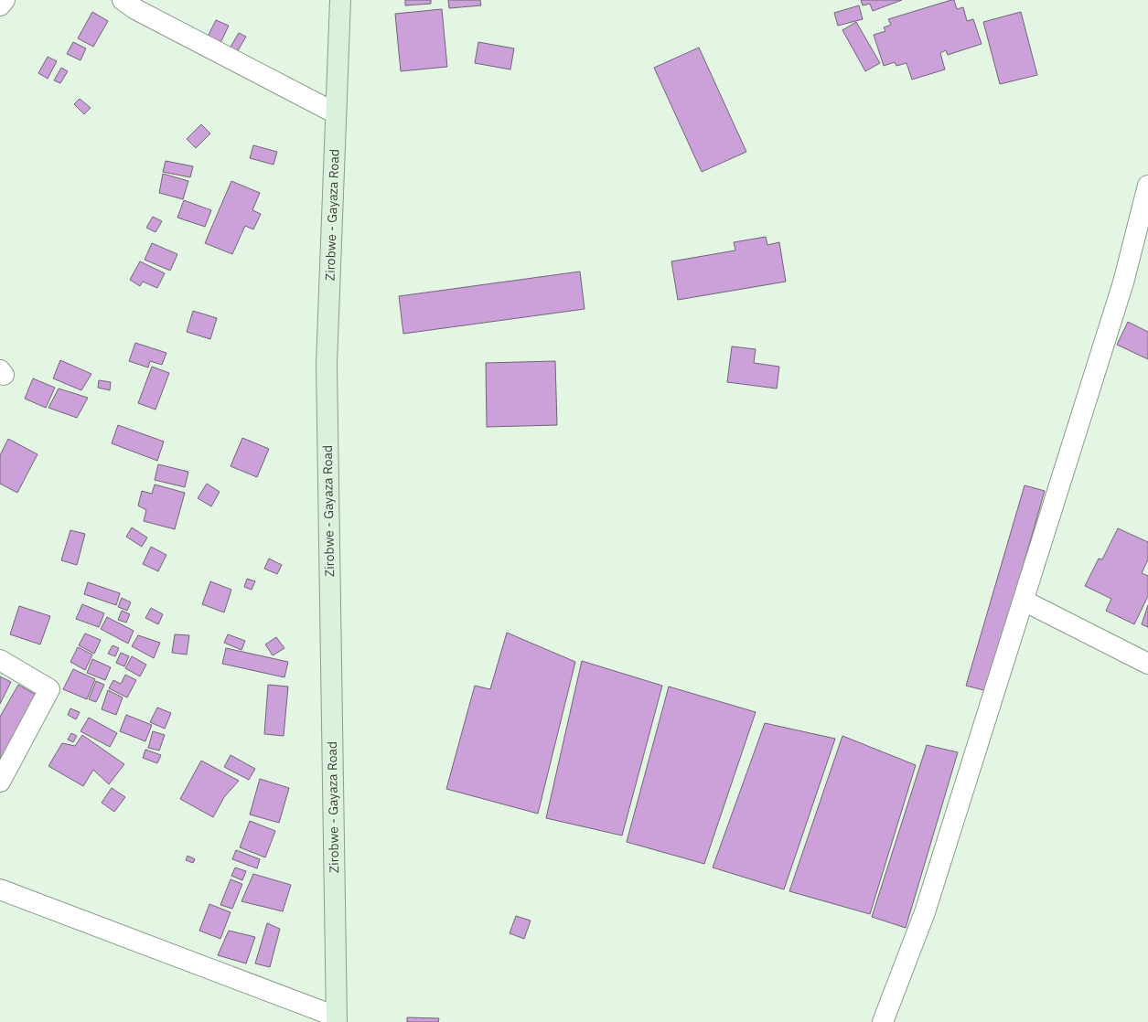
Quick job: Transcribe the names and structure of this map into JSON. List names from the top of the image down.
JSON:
{
  "streets": {
    "street": ["Zirobwe - Gayaza Road"]
  }
}
